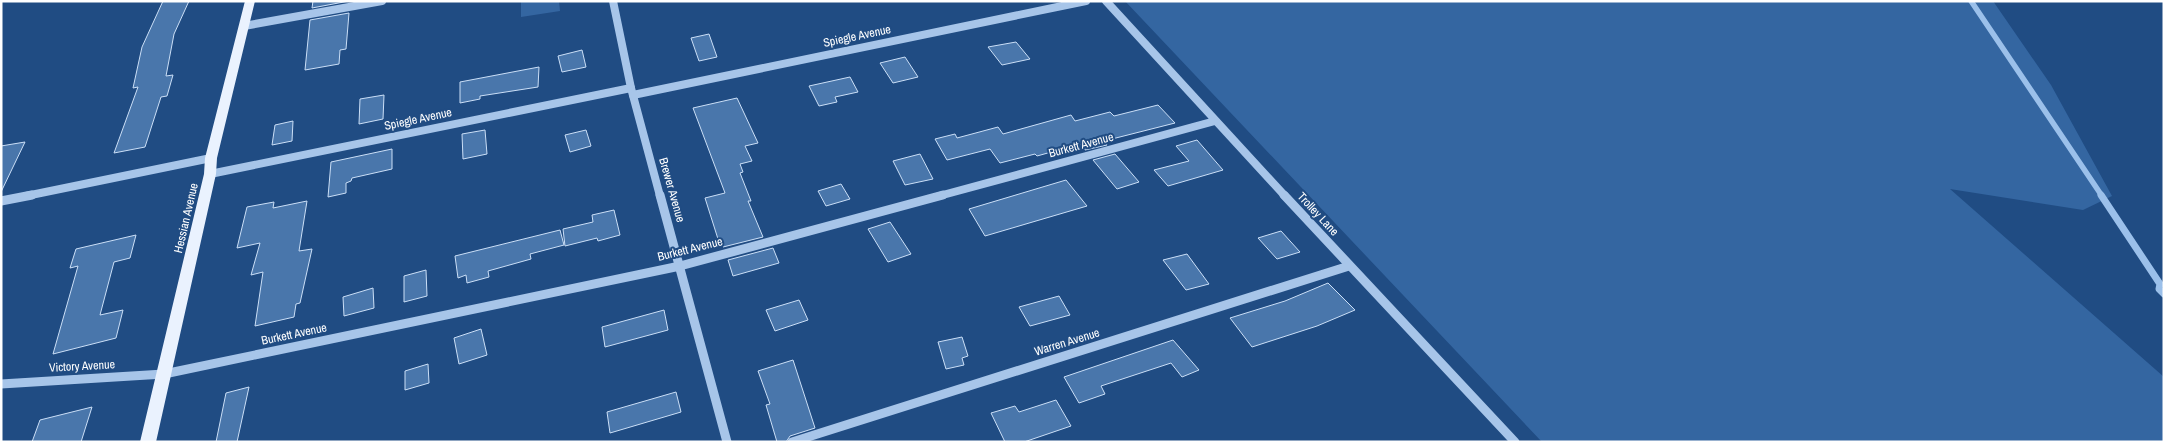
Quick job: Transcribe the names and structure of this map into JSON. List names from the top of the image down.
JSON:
{
  "streets": {
    "main road": ["Hessian Avenue"],
    "street": [
      "Spiegle Avenue",
      "Burkett Avenue",
      "Brewer Avenue",
      "Trolley Lane",
      "Warren Avenue",
      "Victory Avenue"
    ]
  },
  "crossings": [
    ["Spiegle Avenue", "Brewer Avenue"],
    ["Spiegle Avenue", "Hessian Avenue"],
    ["Burkett Avenue", "Brewer Avenue"],
    ["Burkett Avenue", "Trolley Lane"],
    ["Burkett Avenue", "Hessian Avenue"],
    ["Burkett Avenue", "Victory Avenue"],
    ["Trolley Lane", "Warren Avenue"],
    ["Hessian Avenue", "Victory Avenue"]
  ]
}
